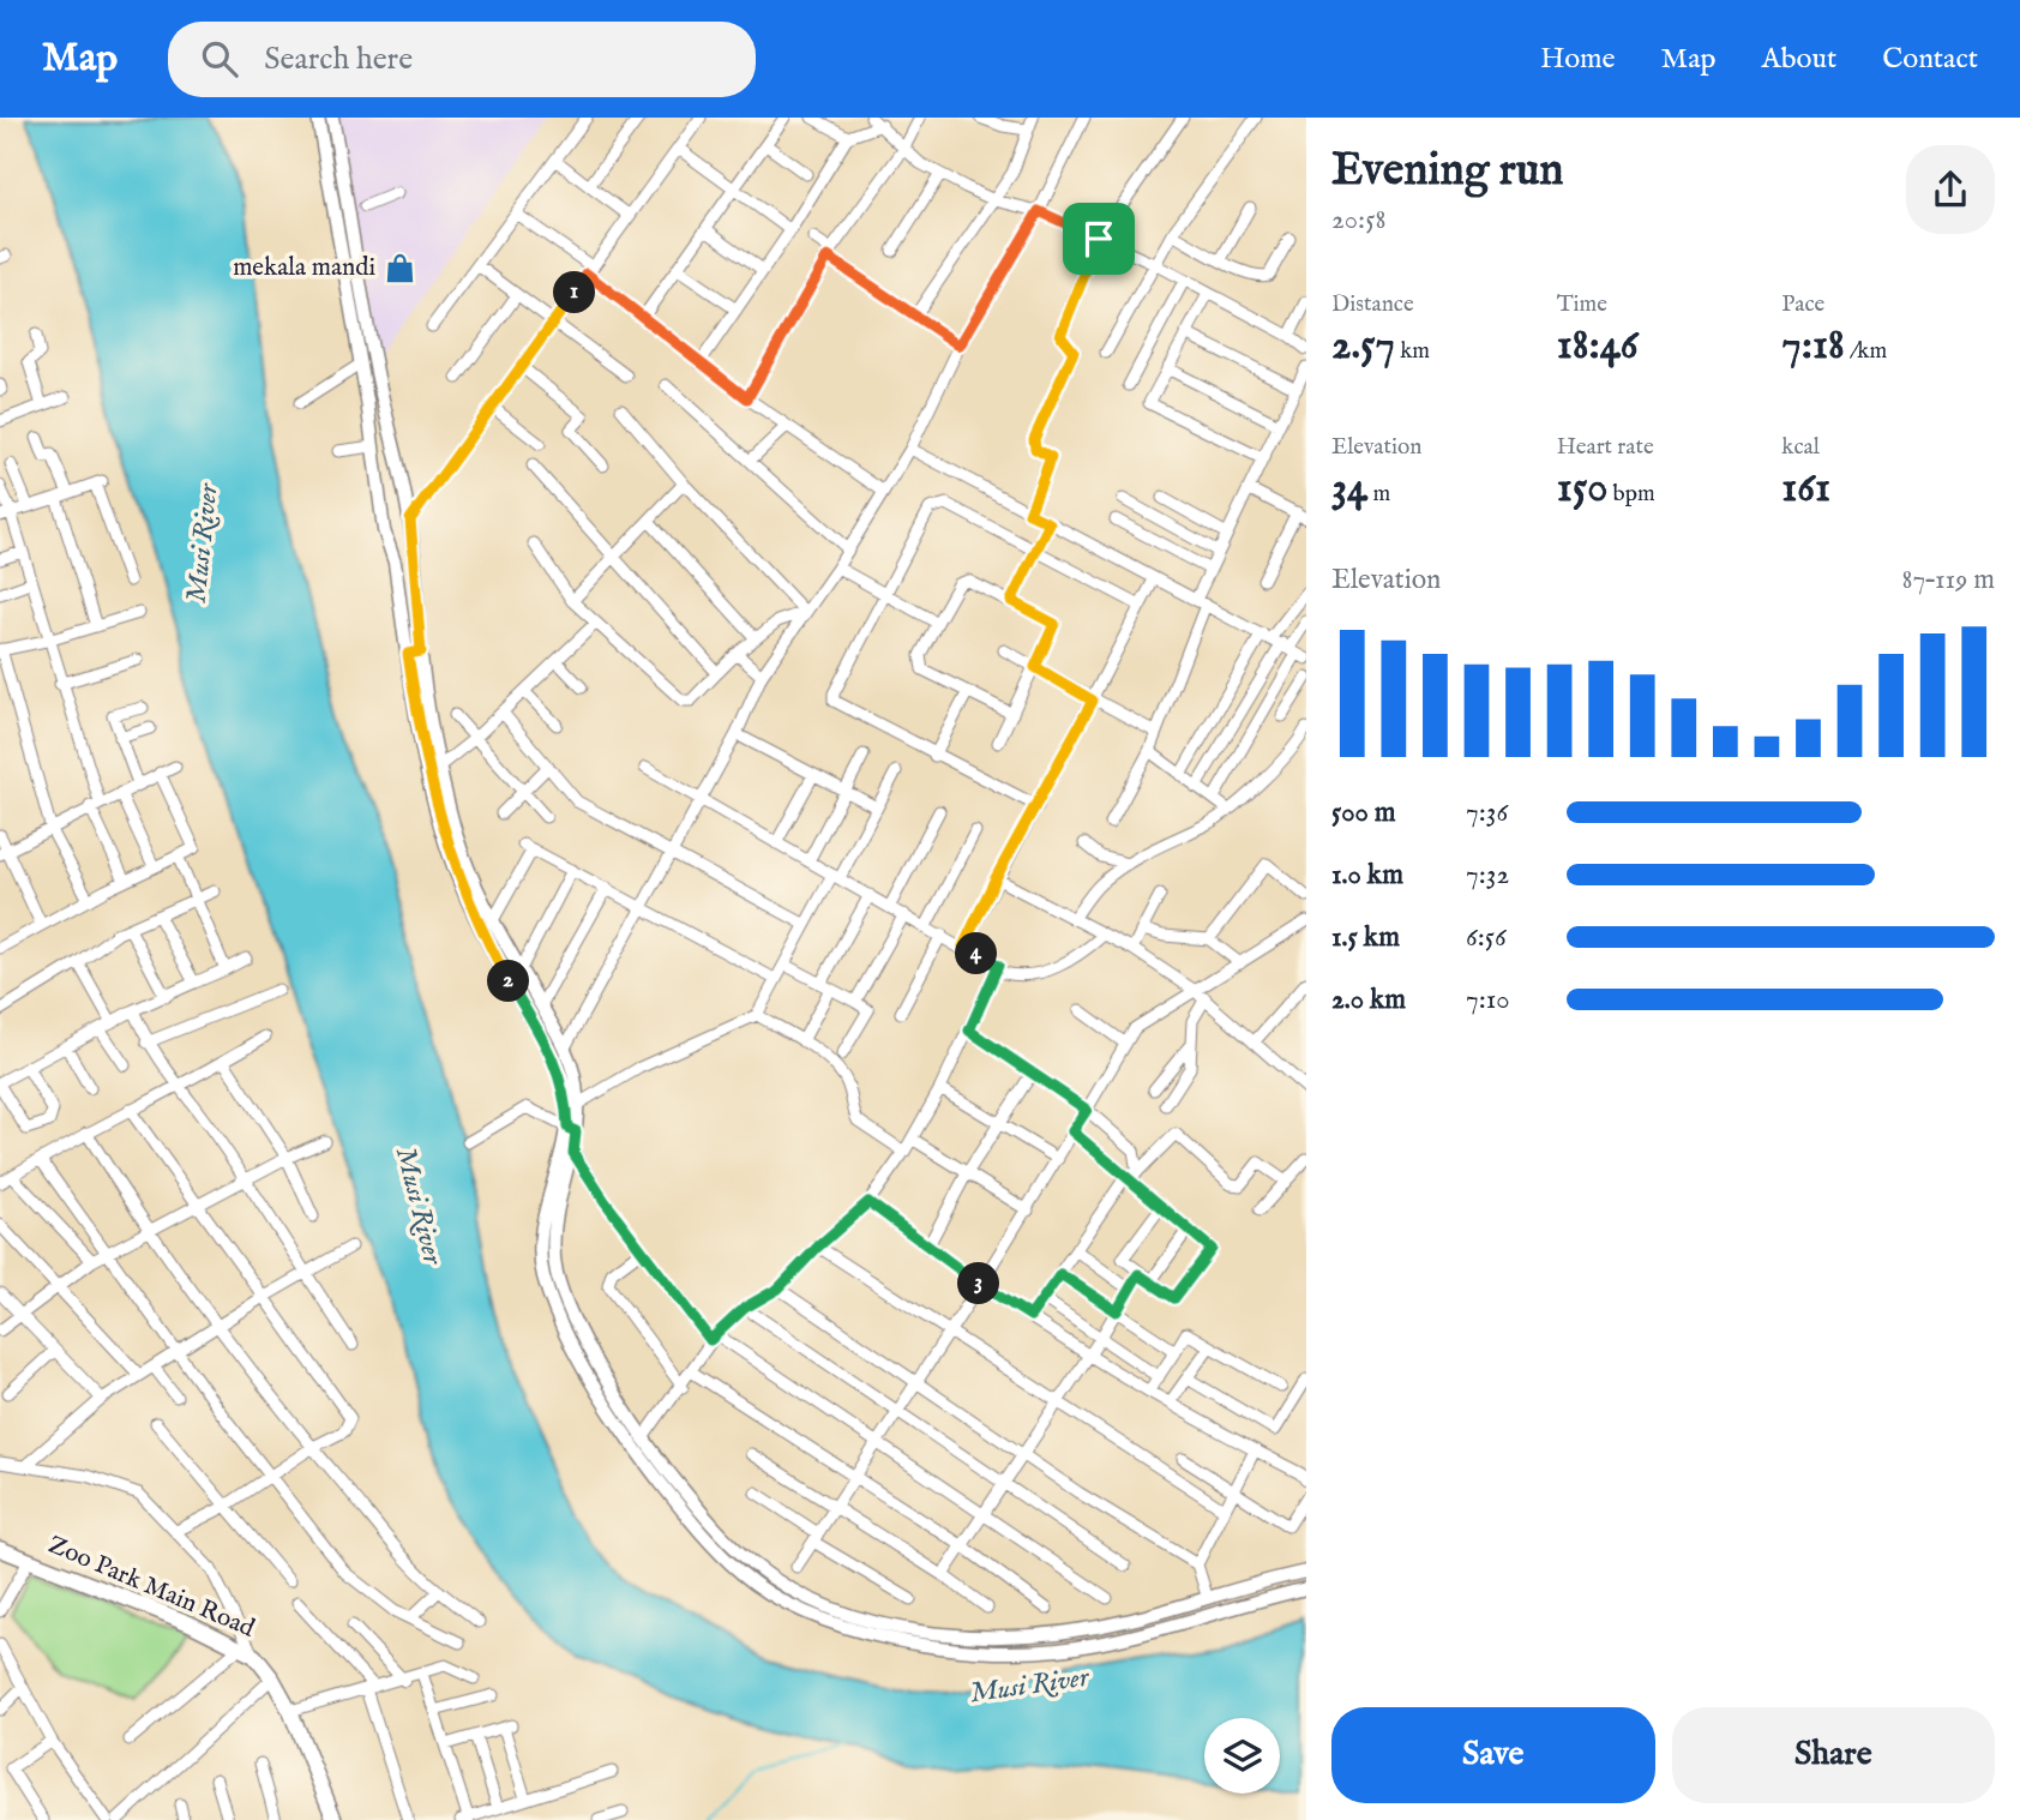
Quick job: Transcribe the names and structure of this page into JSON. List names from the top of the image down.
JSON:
{
  "streets": {
    "main road": ["Zoo Park Main Road"]
  },
  "water": ["Musi River"],
  "places": {
    "shop": ["mekala mandi"]
  },
  "page": {
    "header": "Map",
    "search": "Search here",
    "nav": [
      "Home",
      "Map",
      "About",
      "Contact"
    ],
    "heading": ["Evening run", "20:58"],
    "stats": [
      ["Distance", "2.57 km"],
      ["Time", "18:46"],
      ["Pace", "7:18 /km"],
      ["Elevation", "34 m"],
      ["Heart rate", "150 bpm"],
      ["kcal", "161"]
    ],
    "pins": [
      "1",
      "4",
      "2",
      "3"
    ],
    "chart": ["Elevation", "87–119 m"],
    "list": [
      {
        "name": "500 m",
        "note": "7:36"
      },
      {
        "name": "1.0 km",
        "note": "7:32"
      },
      {
        "name": "1.5 km",
        "note": "6:56"
      },
      {
        "name": "2.0 km",
        "note": "7:10"
      }
    ],
    "buttons": ["Save", "Share"]
  }
}
